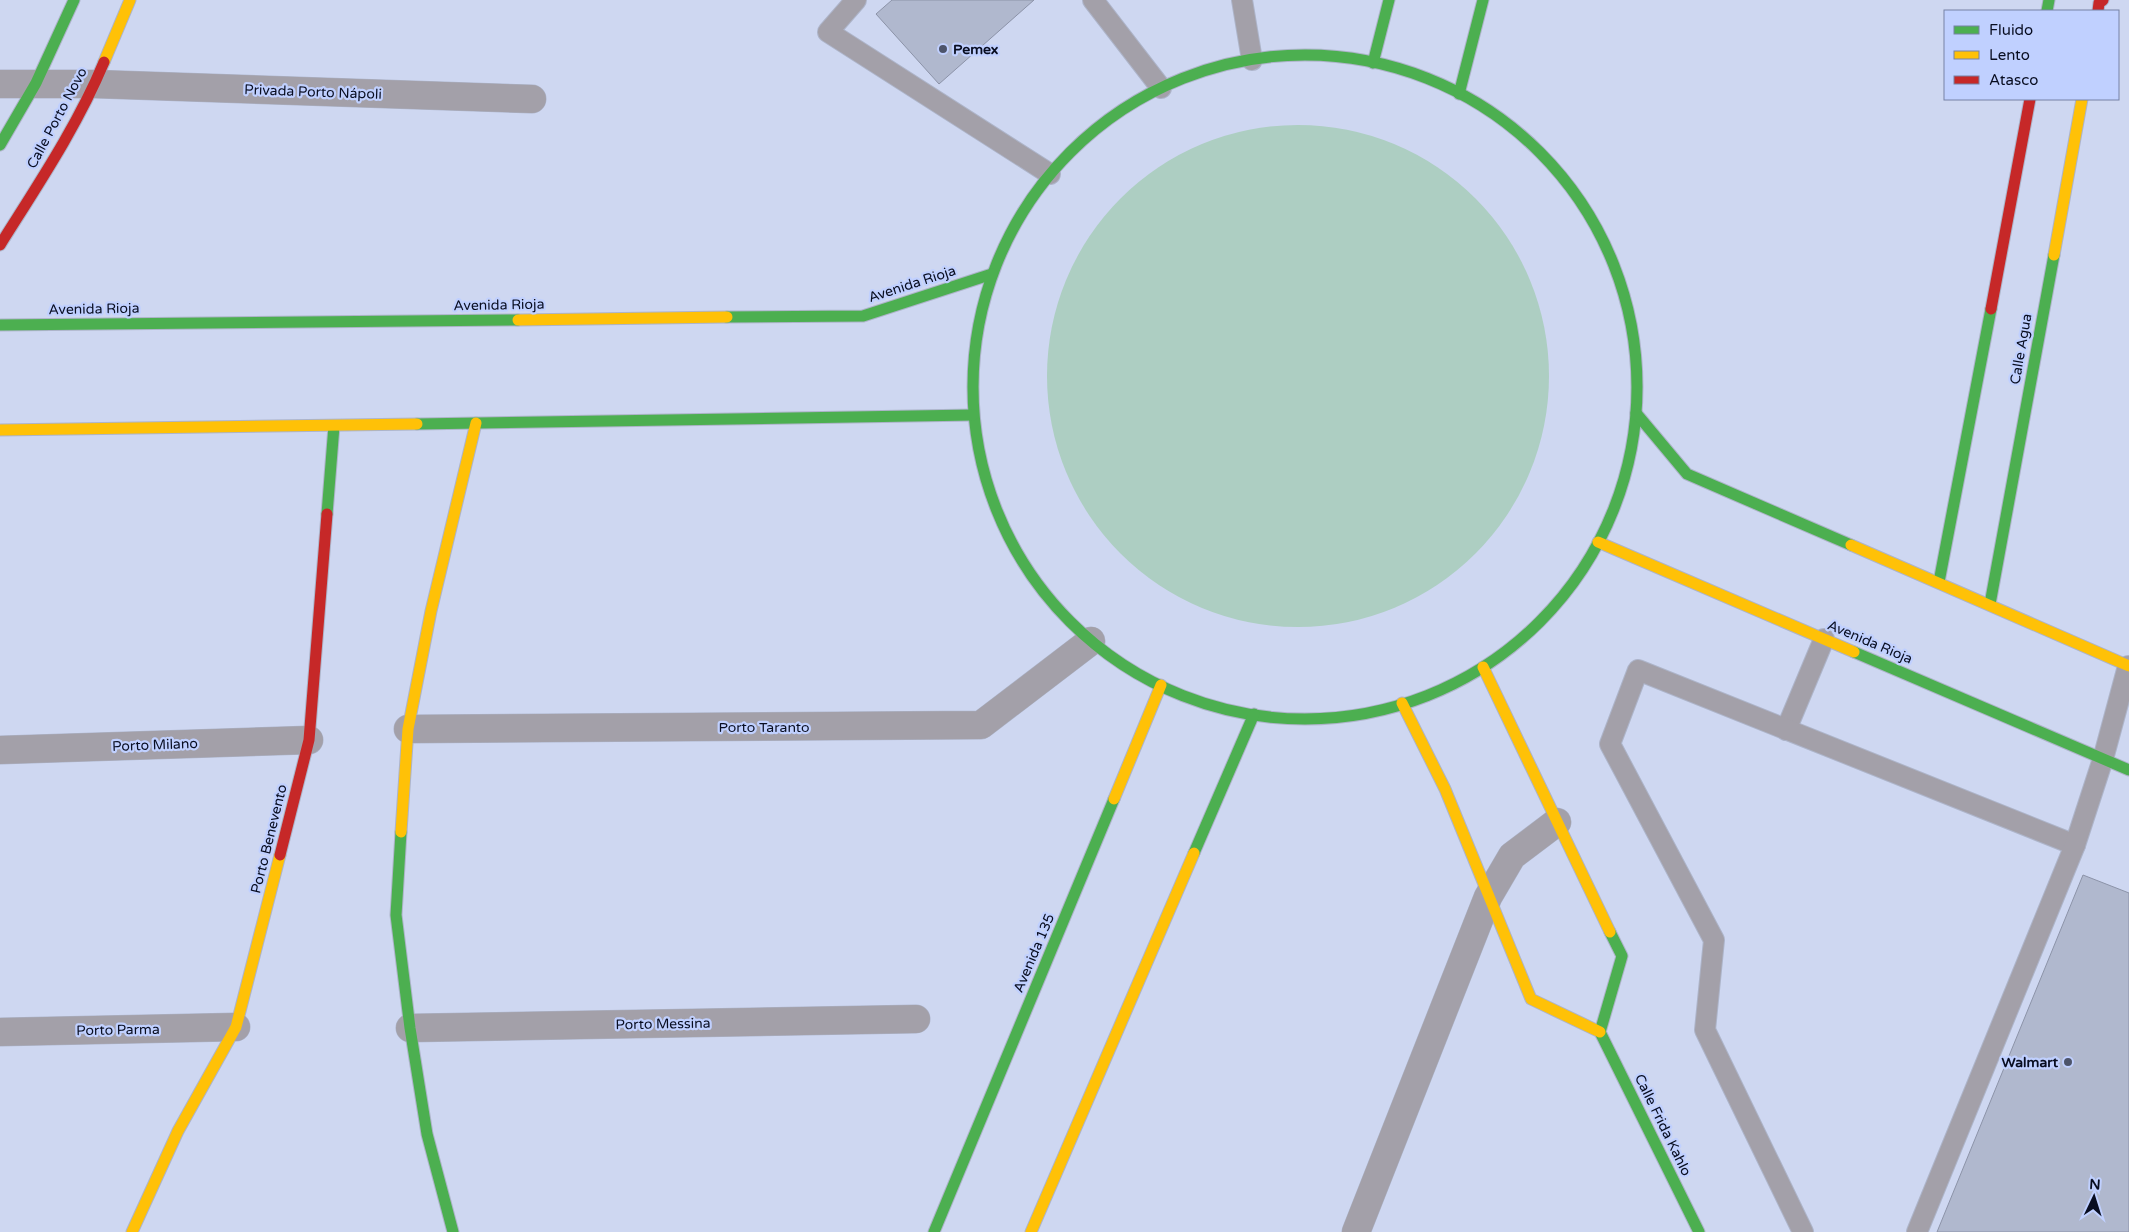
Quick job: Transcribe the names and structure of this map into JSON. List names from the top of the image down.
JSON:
{
  "streets": {
    "main road": [
      "Calle Porto Novo",
      "Avenida Rioja",
      "Calle Agua",
      "Porto Benevento",
      "Avenida 135",
      "Calle Frida Kahlo"
    ],
    "street": [
      "Privada Porto Nápoli",
      "Porto Taranto",
      "Porto Milano",
      "Porto Messina",
      "Porto Parma"
    ]
  },
  "crossings": [
    ["Privada Porto Nápoli", "Calle Porto Novo"],
    ["Porto Milano", "Porto Benevento"],
    ["Porto Benevento", "Porto Parma"]
  ],
  "places": ["Pemex", "Walmart"],
  "legend": ["Fluido", "Lento", "Atasco"],
  "north": "top"
}
